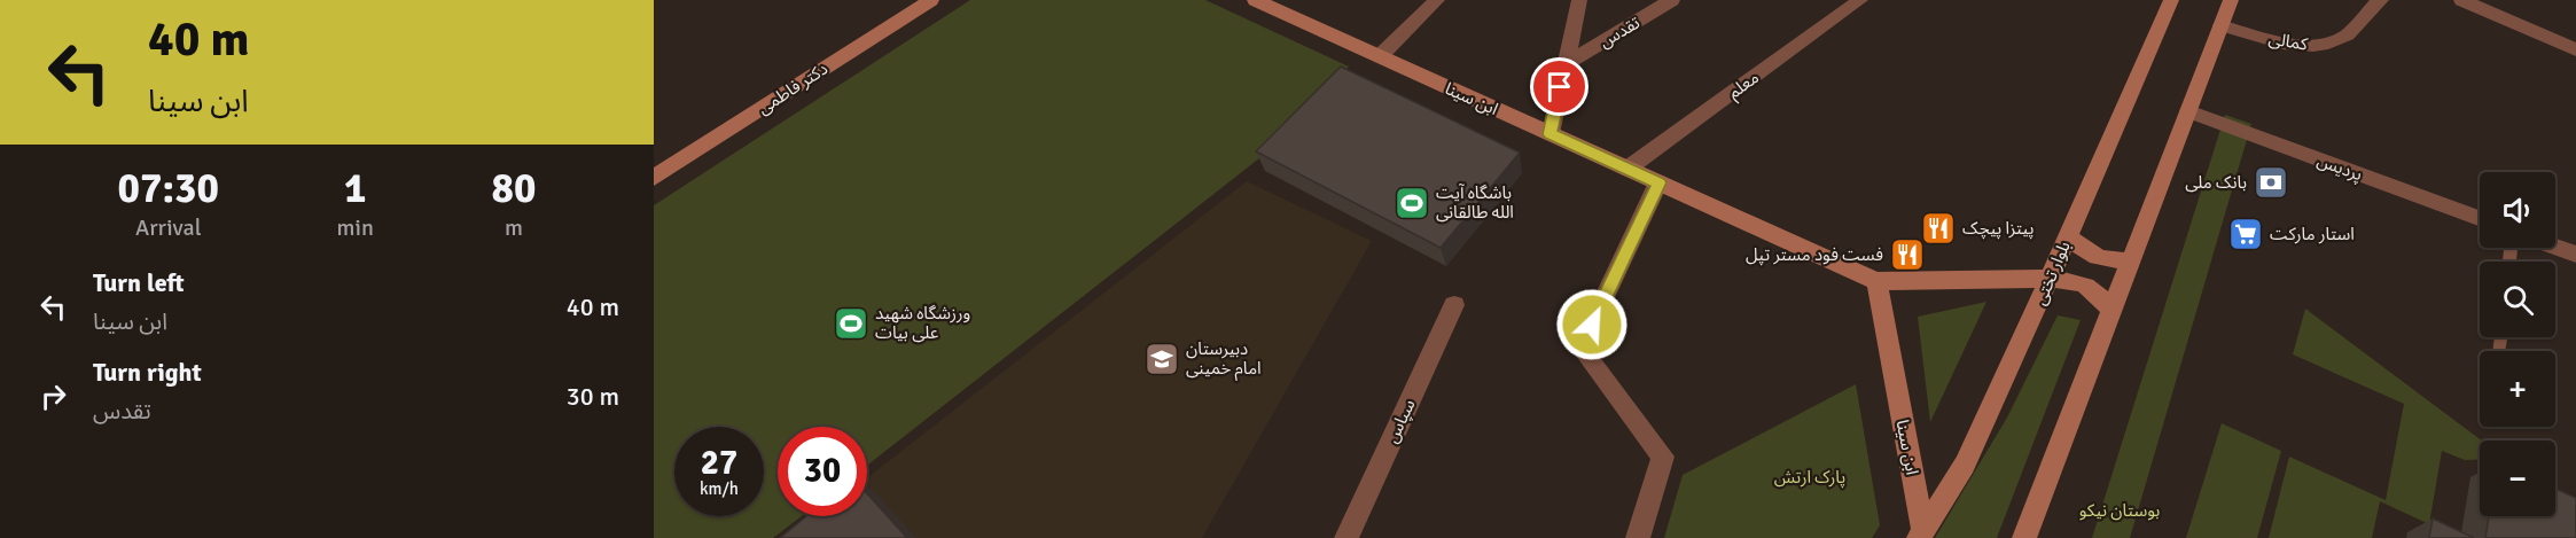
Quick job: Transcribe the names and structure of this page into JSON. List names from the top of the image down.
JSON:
{
  "streets": {
    "main road": ["دکتر فاطمی", "ابن سینا", "بلوار تختی"],
    "street": [
      "تقدس",
      "کمالی",
      "معلم",
      "پردیس",
      "سپاس"
    ]
  },
  "crossings": [
    ["تقدس", "ابن سینا"],
    ["معلم", "ابن سینا"],
    ["ابن سینا", "بلوار تختی"]
  ],
  "parks": ["پارک ارتش", "بوستان نیکو"],
  "places": {
    "bank": ["بانک ملی"],
    "sports": ["باشگاه آیت الله طالقانی", "ورزشگاه شهید علی بیات"],
    "restaurant": ["پیتزا پیچک", "فست فود مستر تپل"],
    "supermarket": ["استار مارکت"],
    "school or university": ["دبیرستان امام خمینی"]
  },
  "page": {
    "turn": ["40 m", "ابن سینا"],
    "eta": [
      "07:30",
      "Arrival",
      "1",
      "min",
      "80",
      "m"
    ],
    "map_buttons": ["+", "−"],
    "list": [
      {
        "name": "Turn left",
        "note": "ابن سینا",
        "value": "40 m"
      },
      {
        "name": "Turn right",
        "note": "تقدس",
        "value": "30 m"
      }
    ],
    "speed": "27 km/h",
    "limit": "30"
  }
}
